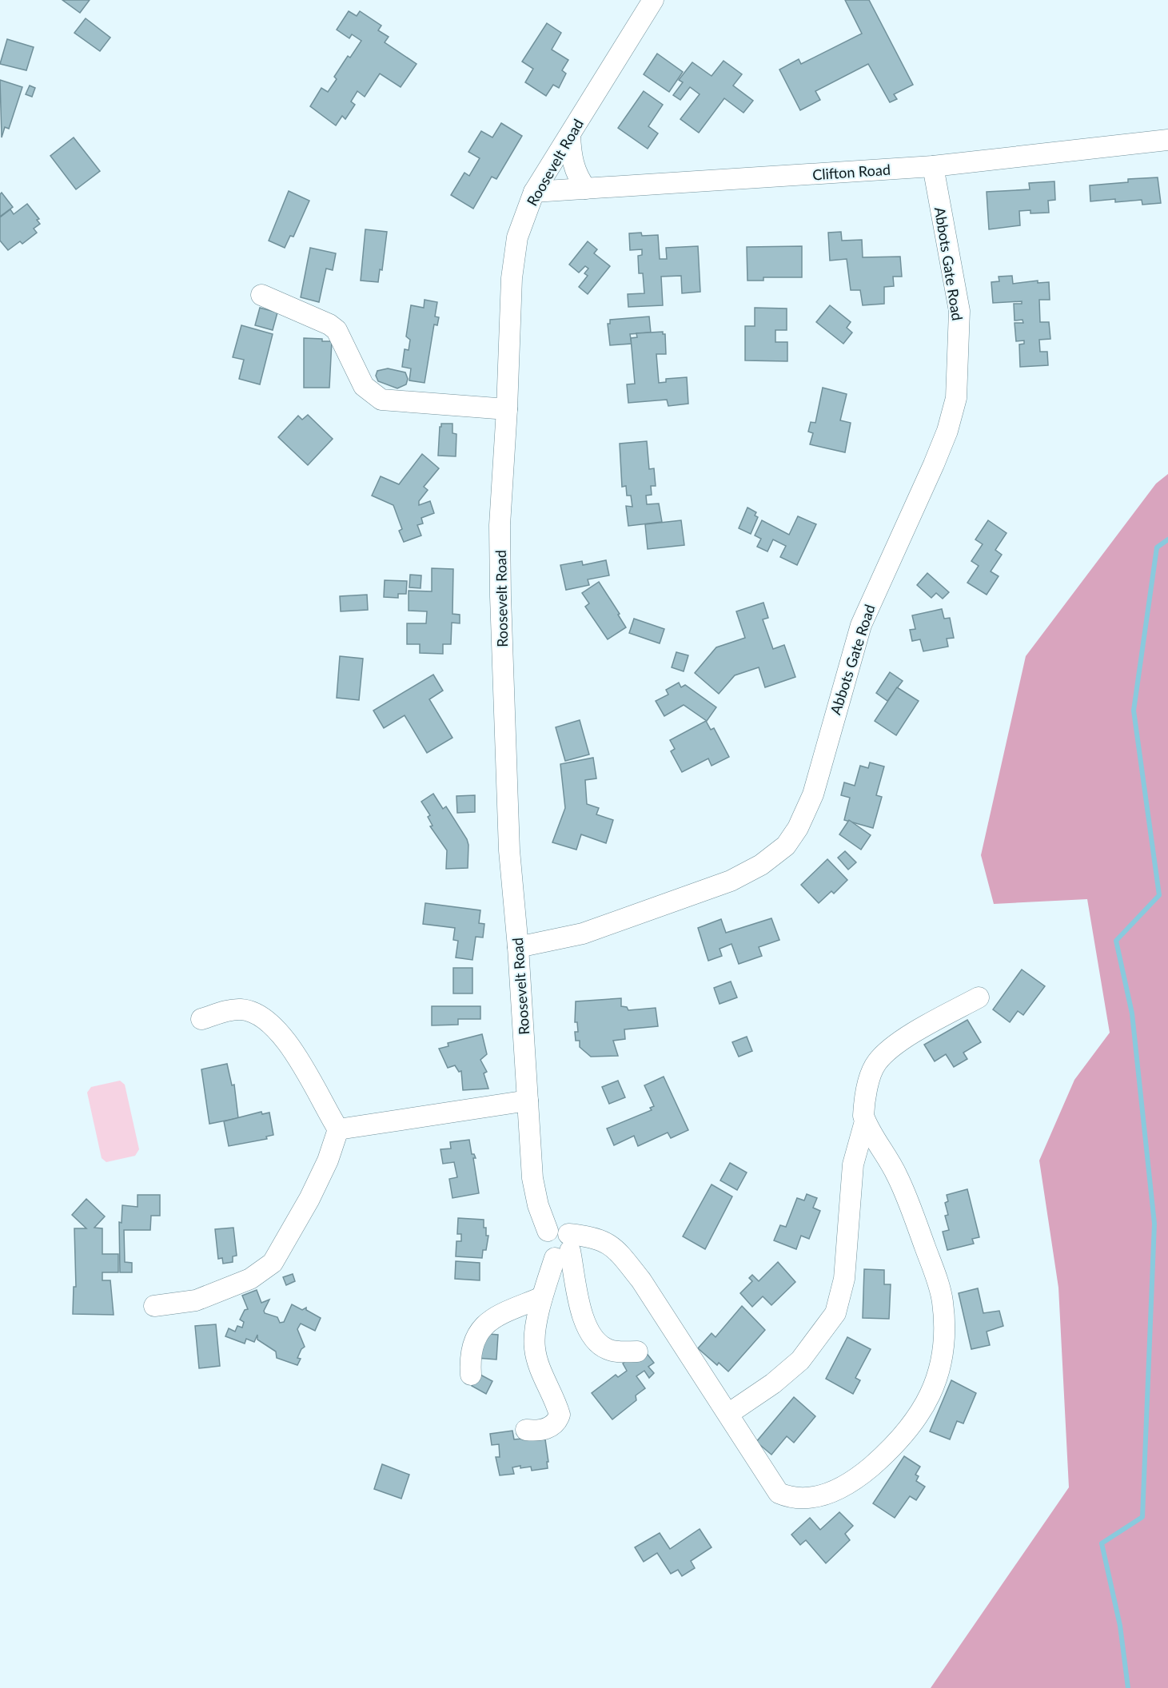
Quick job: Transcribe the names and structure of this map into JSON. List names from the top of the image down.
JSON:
{
  "streets": {
    "street": ["Roosevelt Road", "Clifton Road", "Abbots Gate Road"]
  },
  "crossings": [
    ["Roosevelt Road", "Clifton Road"],
    ["Roosevelt Road", "Abbots Gate Road"],
    ["Clifton Road", "Abbots Gate Road"]
  ]
}
